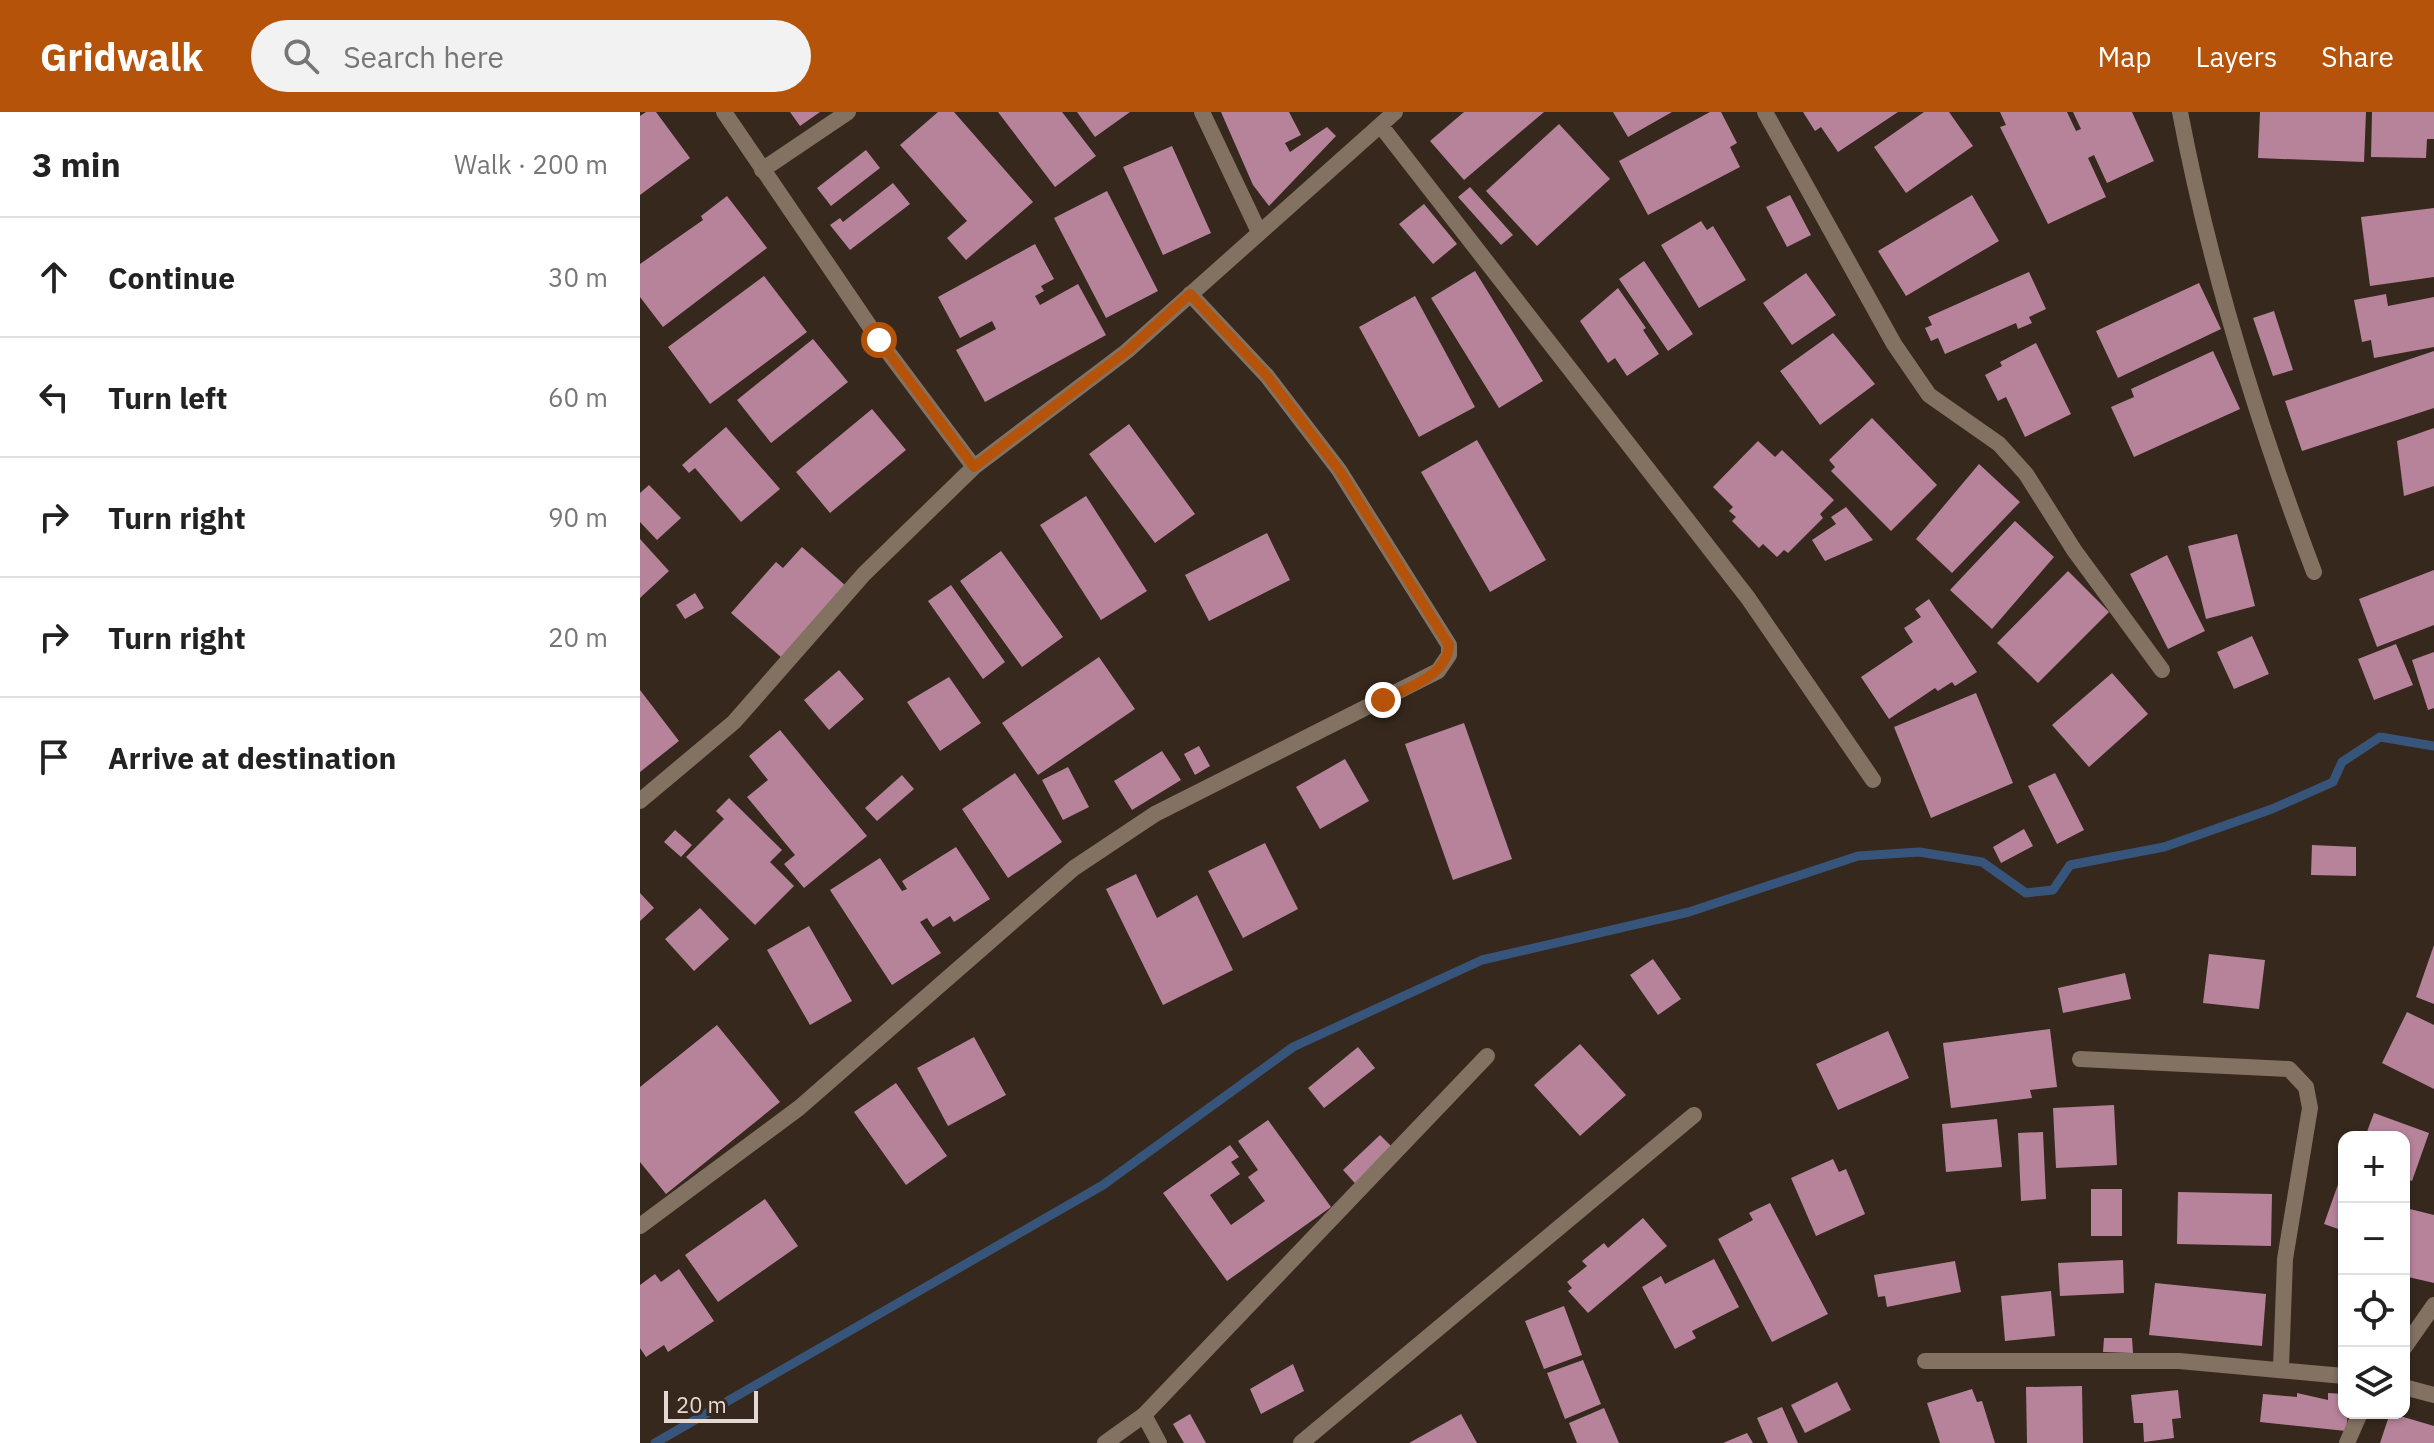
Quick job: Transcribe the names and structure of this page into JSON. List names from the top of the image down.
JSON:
{
  "scale_bar": "20 m",
  "page": {
    "header": "Gridwalk",
    "search": "Search here",
    "nav": ["Map", "Layers", "Share"],
    "heading": ["3 min", "Walk · 200 m"],
    "list": [
      ["Continue", "30 m"],
      ["Turn left", "60 m"],
      ["Turn right", "90 m"],
      ["Turn right", "20 m"],
      "Arrive at destination"
    ],
    "map_buttons": ["+", "−"],
    "scale": "20 m"
  }
}
